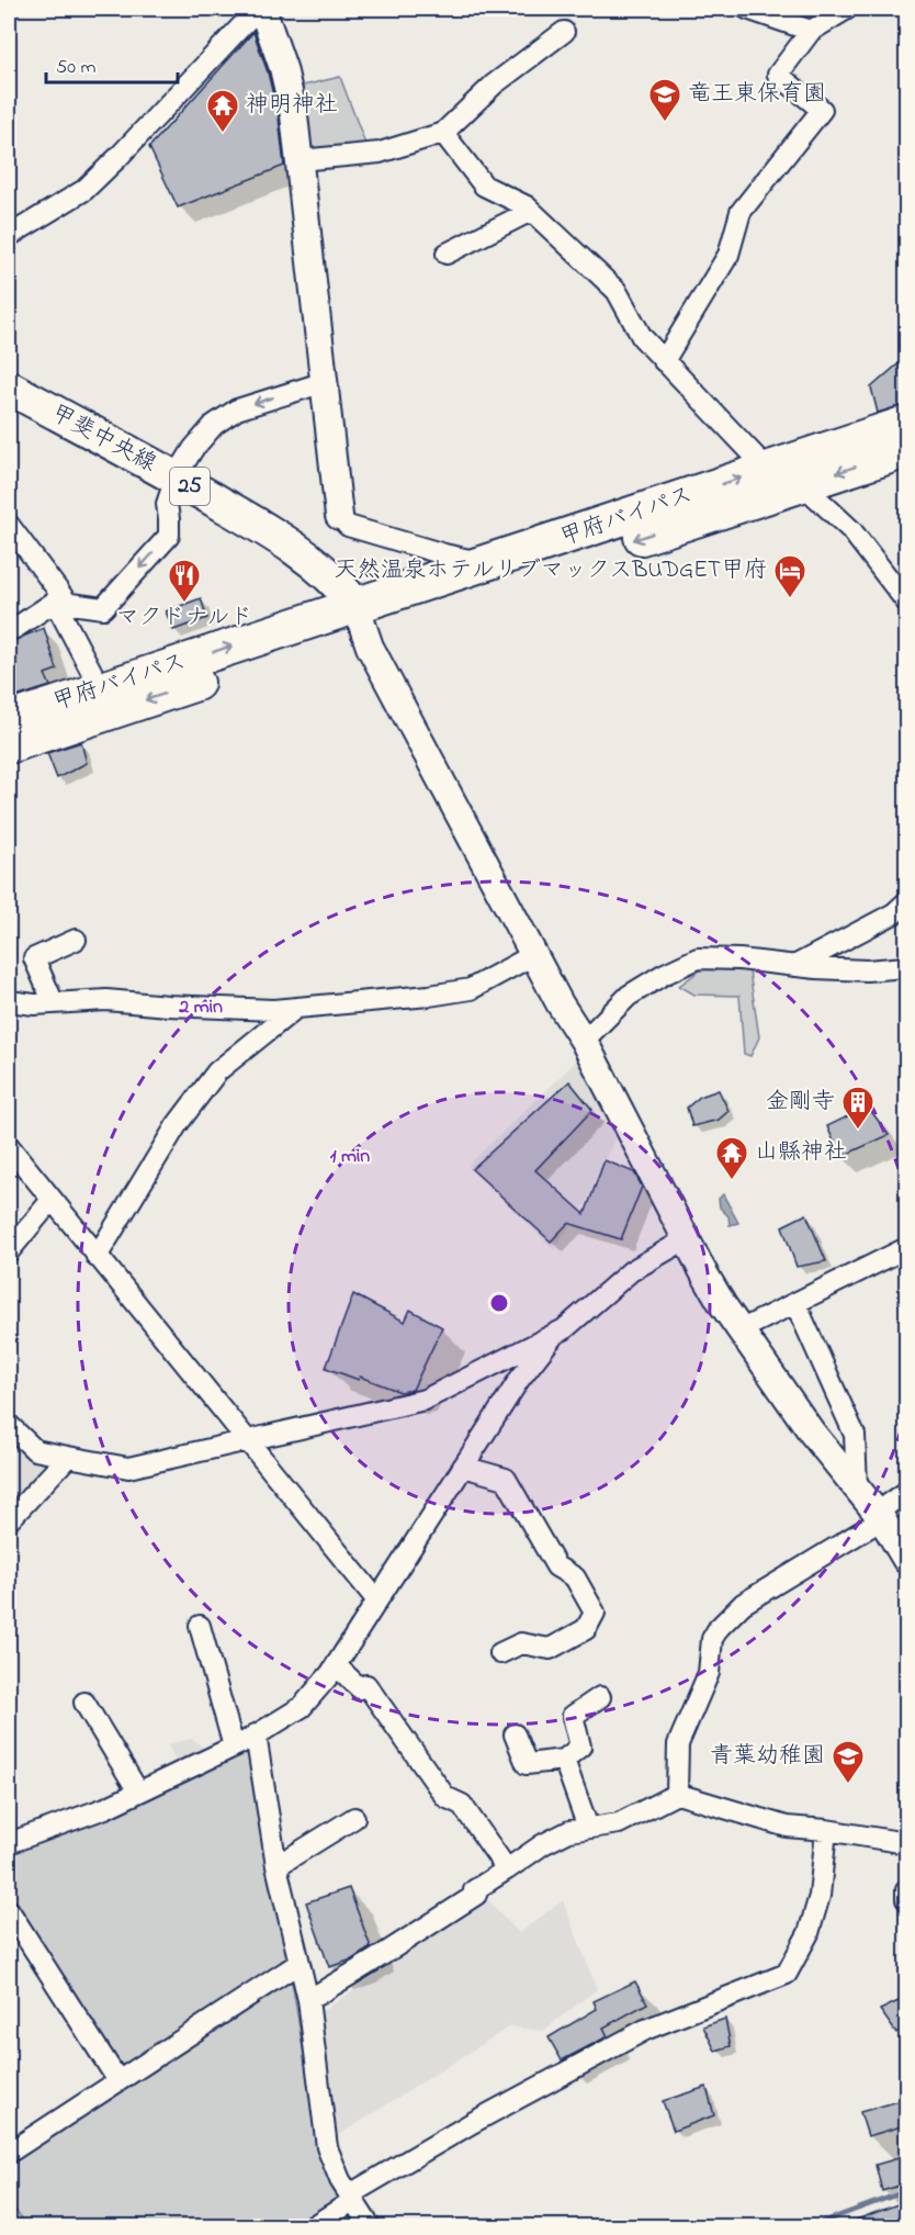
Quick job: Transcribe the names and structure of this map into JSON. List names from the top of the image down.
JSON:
{
  "streets": {
    "highway": ["甲府バイパス"],
    "main road": ["甲斐中央線", "25"]
  },
  "crossings": [
    ["甲斐中央線", "甲府バイパス"]
  ],
  "places": {
    "school or university": ["竜王東保育園", "青葉幼稚園"],
    "temple": ["神明神社", "山縣神社"],
    "hotel": ["天然温泉ホテルリブマックスBUDGET甲府"],
    "restaurant": ["マクドナルド"],
    "building": ["金剛寺"]
  },
  "scale_bar": "50 m",
  "rings": ["2 min", "1 min"]
}
